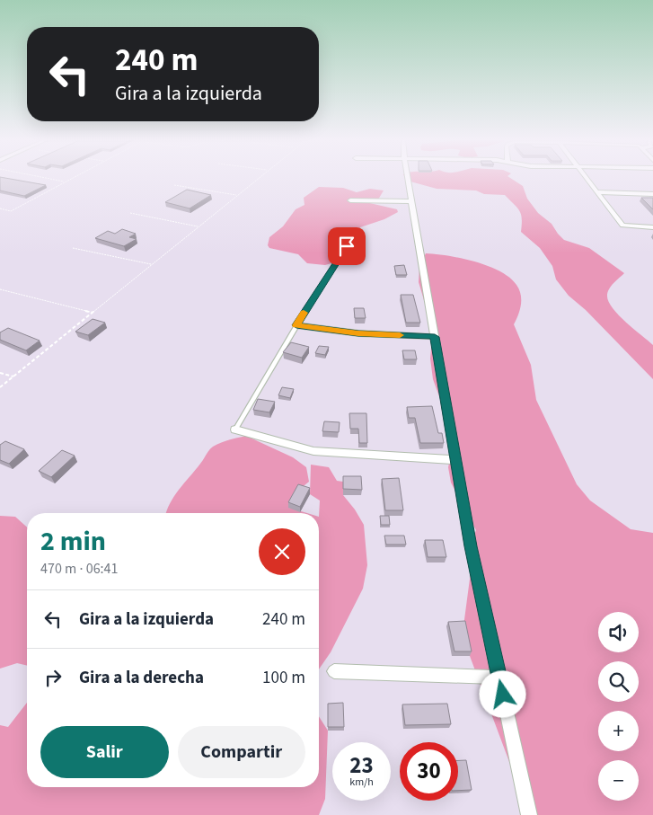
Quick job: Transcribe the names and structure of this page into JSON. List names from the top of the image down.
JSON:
{
  "page": {
    "turn": ["240 m", "Gira a la izquierda"],
    "heading": ["2 min", "470 m · 06:41"],
    "list": [
      {
        "name": "Gira a la izquierda",
        "value": "240 m"
      },
      {
        "name": "Gira a la derecha",
        "value": "100 m"
      }
    ],
    "map_buttons": ["+", "−"],
    "buttons": ["Salir", "Compartir"],
    "speed": "23 km/h",
    "limit": "30"
  }
}
